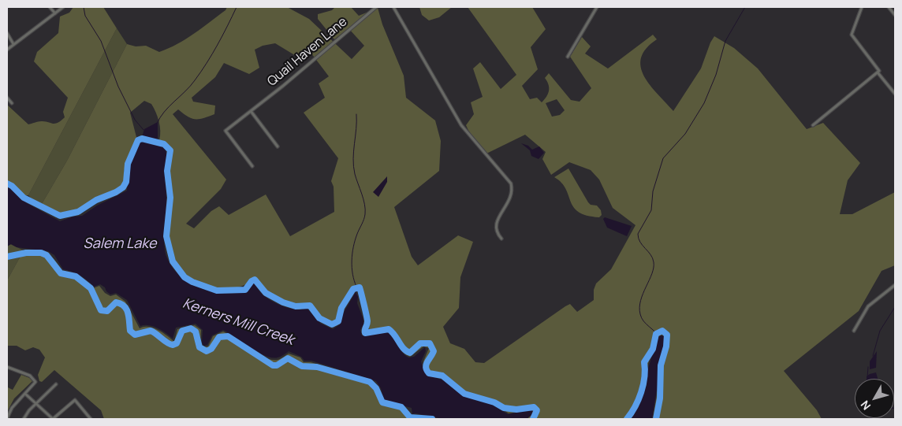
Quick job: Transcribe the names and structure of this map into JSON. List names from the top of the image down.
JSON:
{
  "streets": {
    "street": ["Quail Haven Lane"]
  },
  "water": ["Salem Lake", "Kerners Mill Creek"],
  "north": "bottom left"
}
